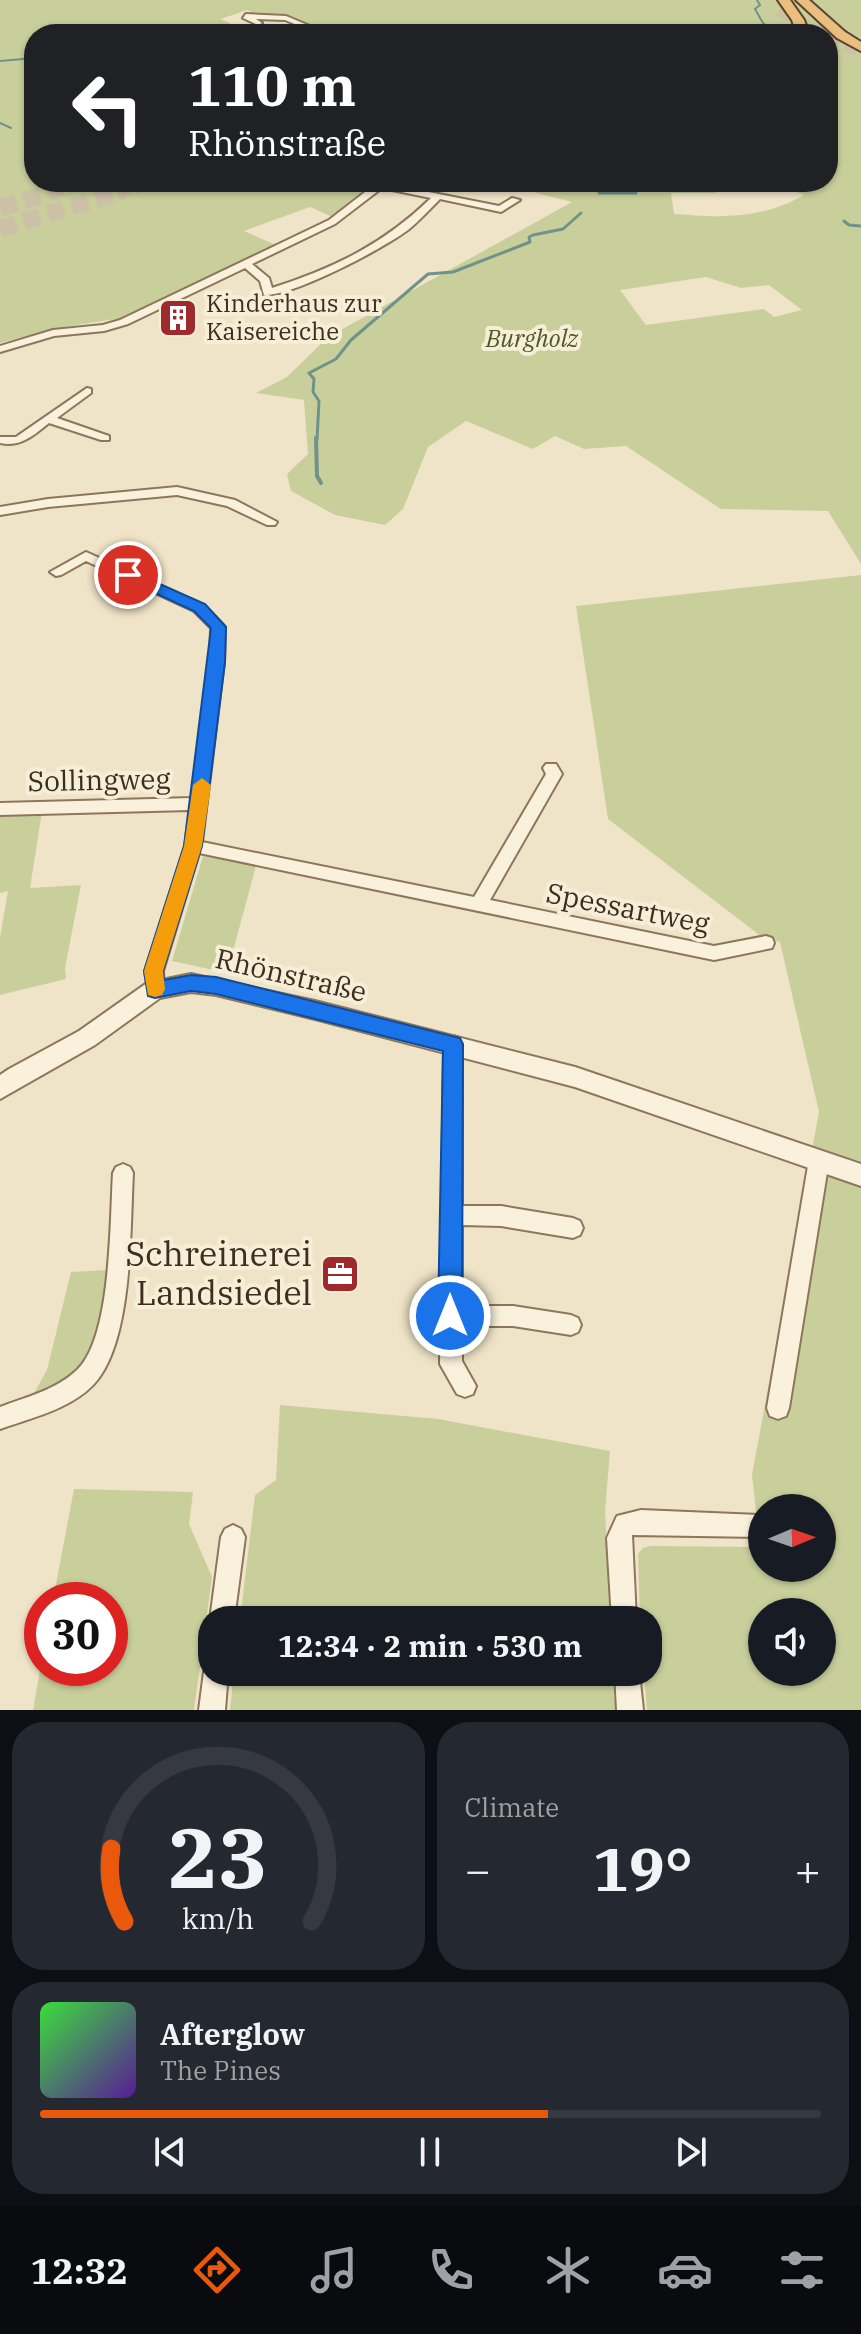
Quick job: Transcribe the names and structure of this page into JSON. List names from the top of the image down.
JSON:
{
  "streets": {
    "street": ["Sollingweg", "Spessartweg", "Rhönstraße"]
  },
  "parks": ["Burgholz"],
  "places": {
    "building": ["Kinderhaus zur Kaisereiche"],
    "office": ["Schreinerei Landsiedel"]
  },
  "north": "right",
  "page": {
    "turn": ["110 m", "Rhönstraße"],
    "limit": "30",
    "trip": "12:34 · 2 min · 530 m",
    "tile": "Climate",
    "heat": ["−", "19°", "+"],
    "song": ["Afterglow", "The Pines"],
    "tabs": "12:32",
    "gauge": ["23", "km/h"]
  }
}
